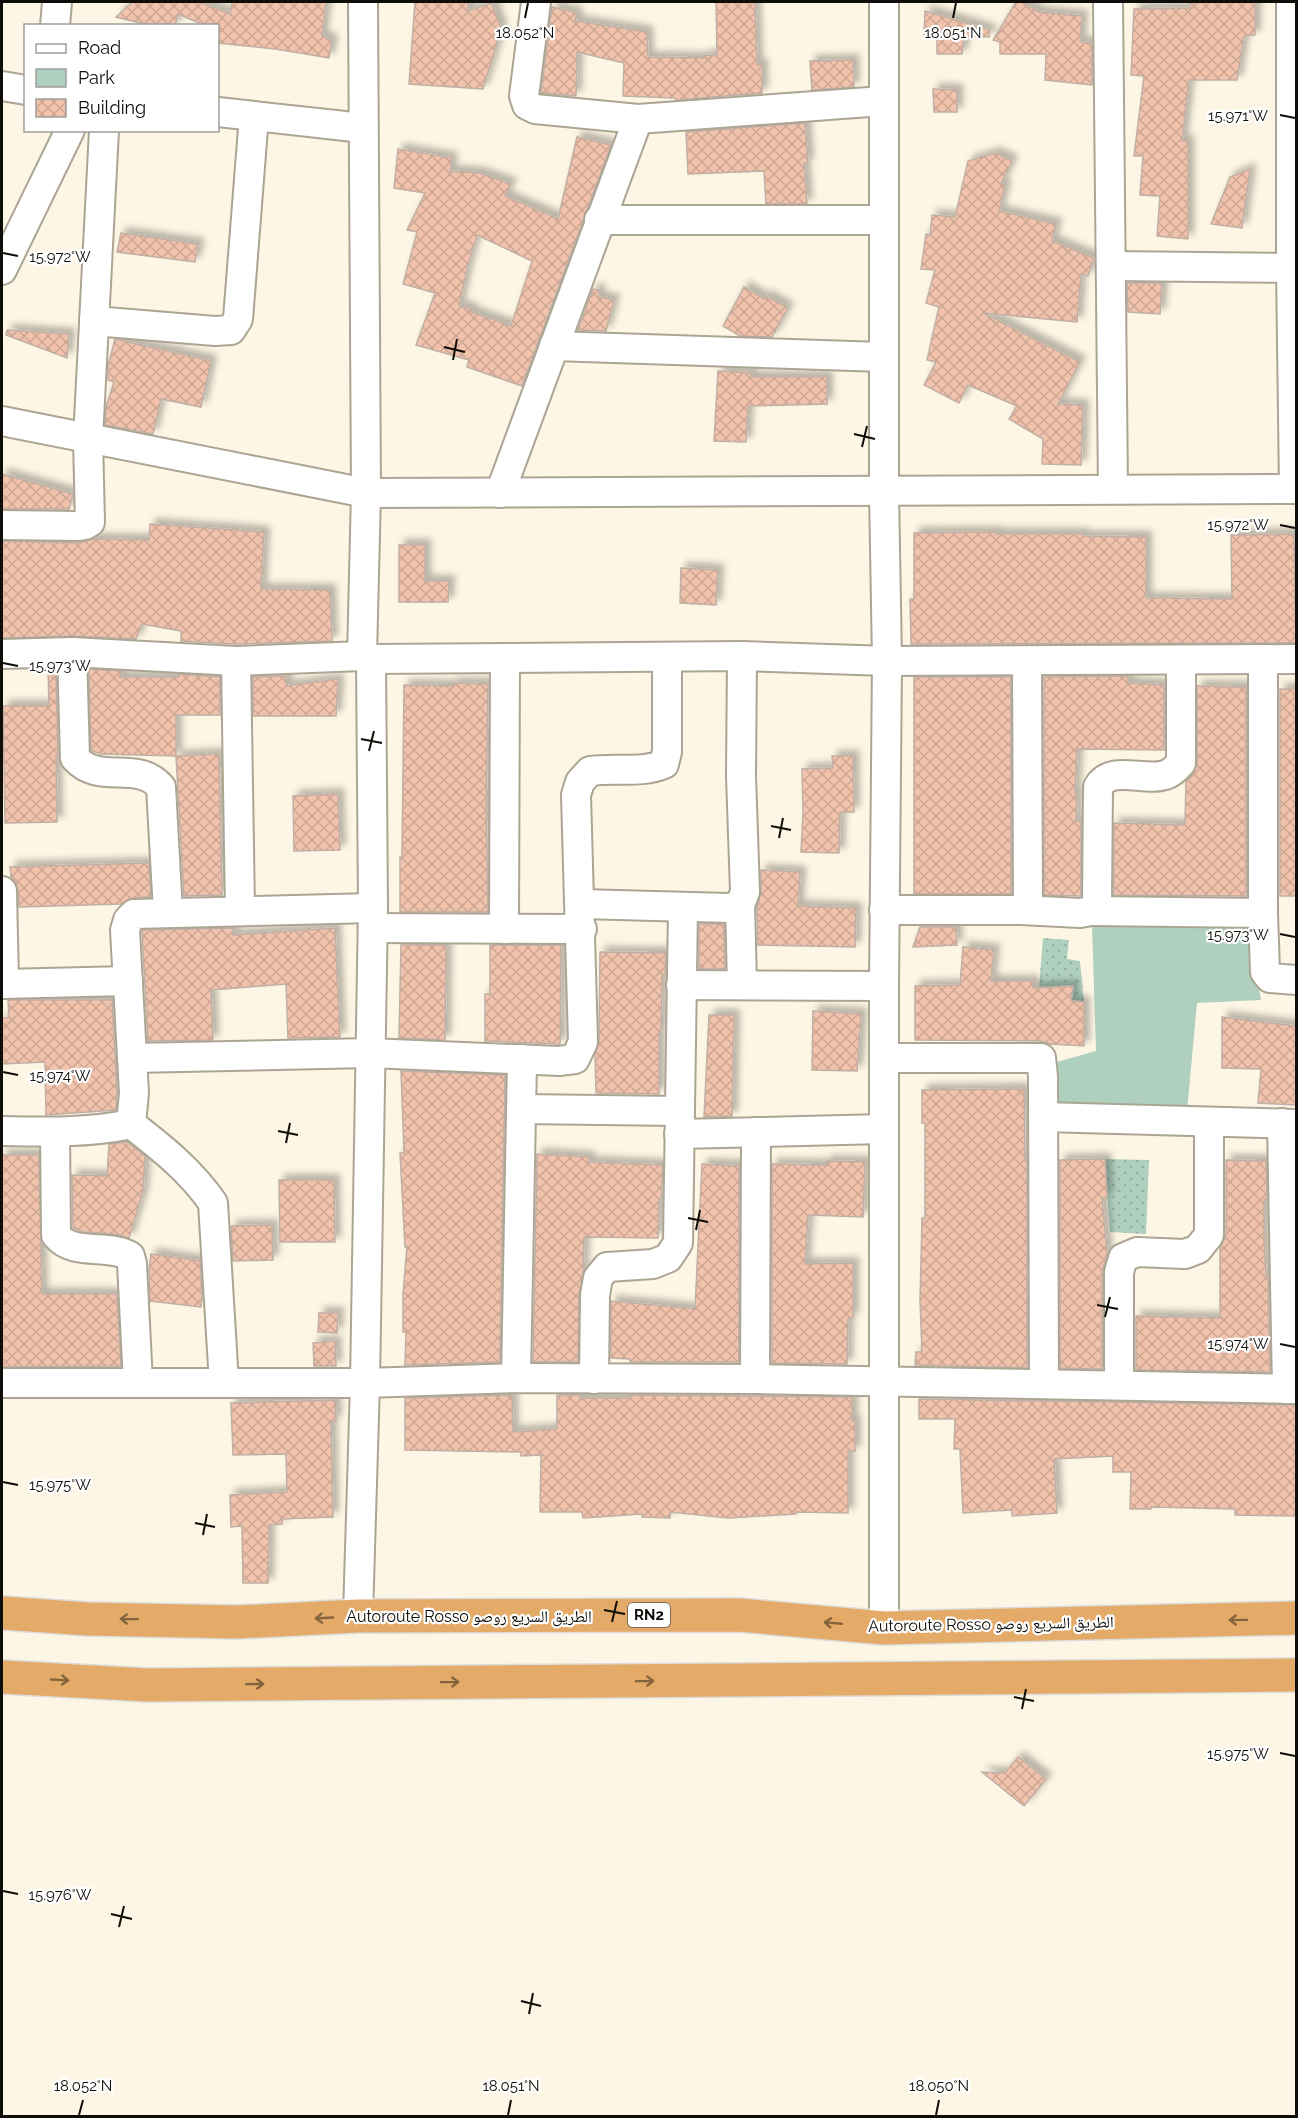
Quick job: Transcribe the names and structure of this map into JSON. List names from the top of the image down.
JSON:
{
  "streets": {
    "highway": ["RN2", "Autoroute Rosso الطريق السريع روصو"]
  },
  "legend": ["Road", "Park", "Building"],
  "coordinates": [
    "18.052°N",
    "18.051°N",
    "15.971°W",
    "15.972°W",
    "15.973°W",
    "15.974°W",
    "15.975°W",
    "15.976°W",
    "18.050°N"
  ]
}
